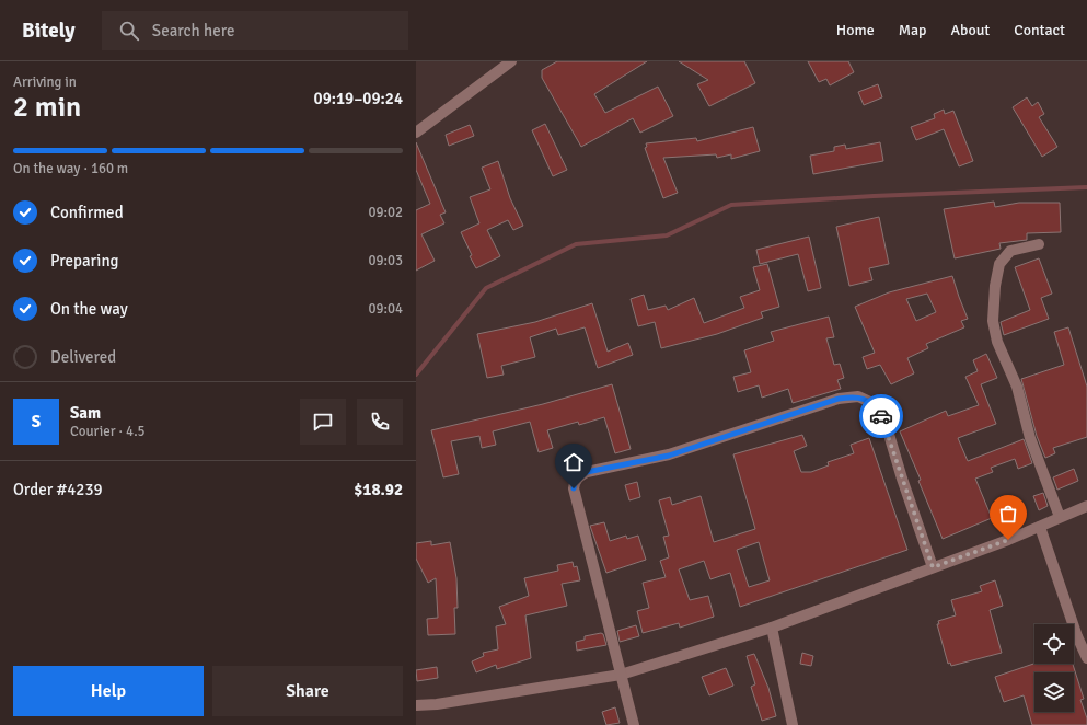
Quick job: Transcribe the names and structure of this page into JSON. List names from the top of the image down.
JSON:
{
  "page": {
    "header": "Bitely",
    "search": "Search here",
    "nav": [
      "Home",
      "Map",
      "About",
      "Contact"
    ],
    "heading": ["2 min", "Arriving in", "09:19–09:24"],
    "panel": [
      "Sam",
      "Courier · 4.5",
      "Order #4239",
      "$18.92"
    ],
    "bar": "On the way · 160 m",
    "list": [
      ["Confirmed", "09:02"],
      ["Preparing", "09:03"],
      ["On the way", "09:04"],
      "Delivered"
    ],
    "round": "S",
    "buttons": ["Help", "Share"]
  }
}
